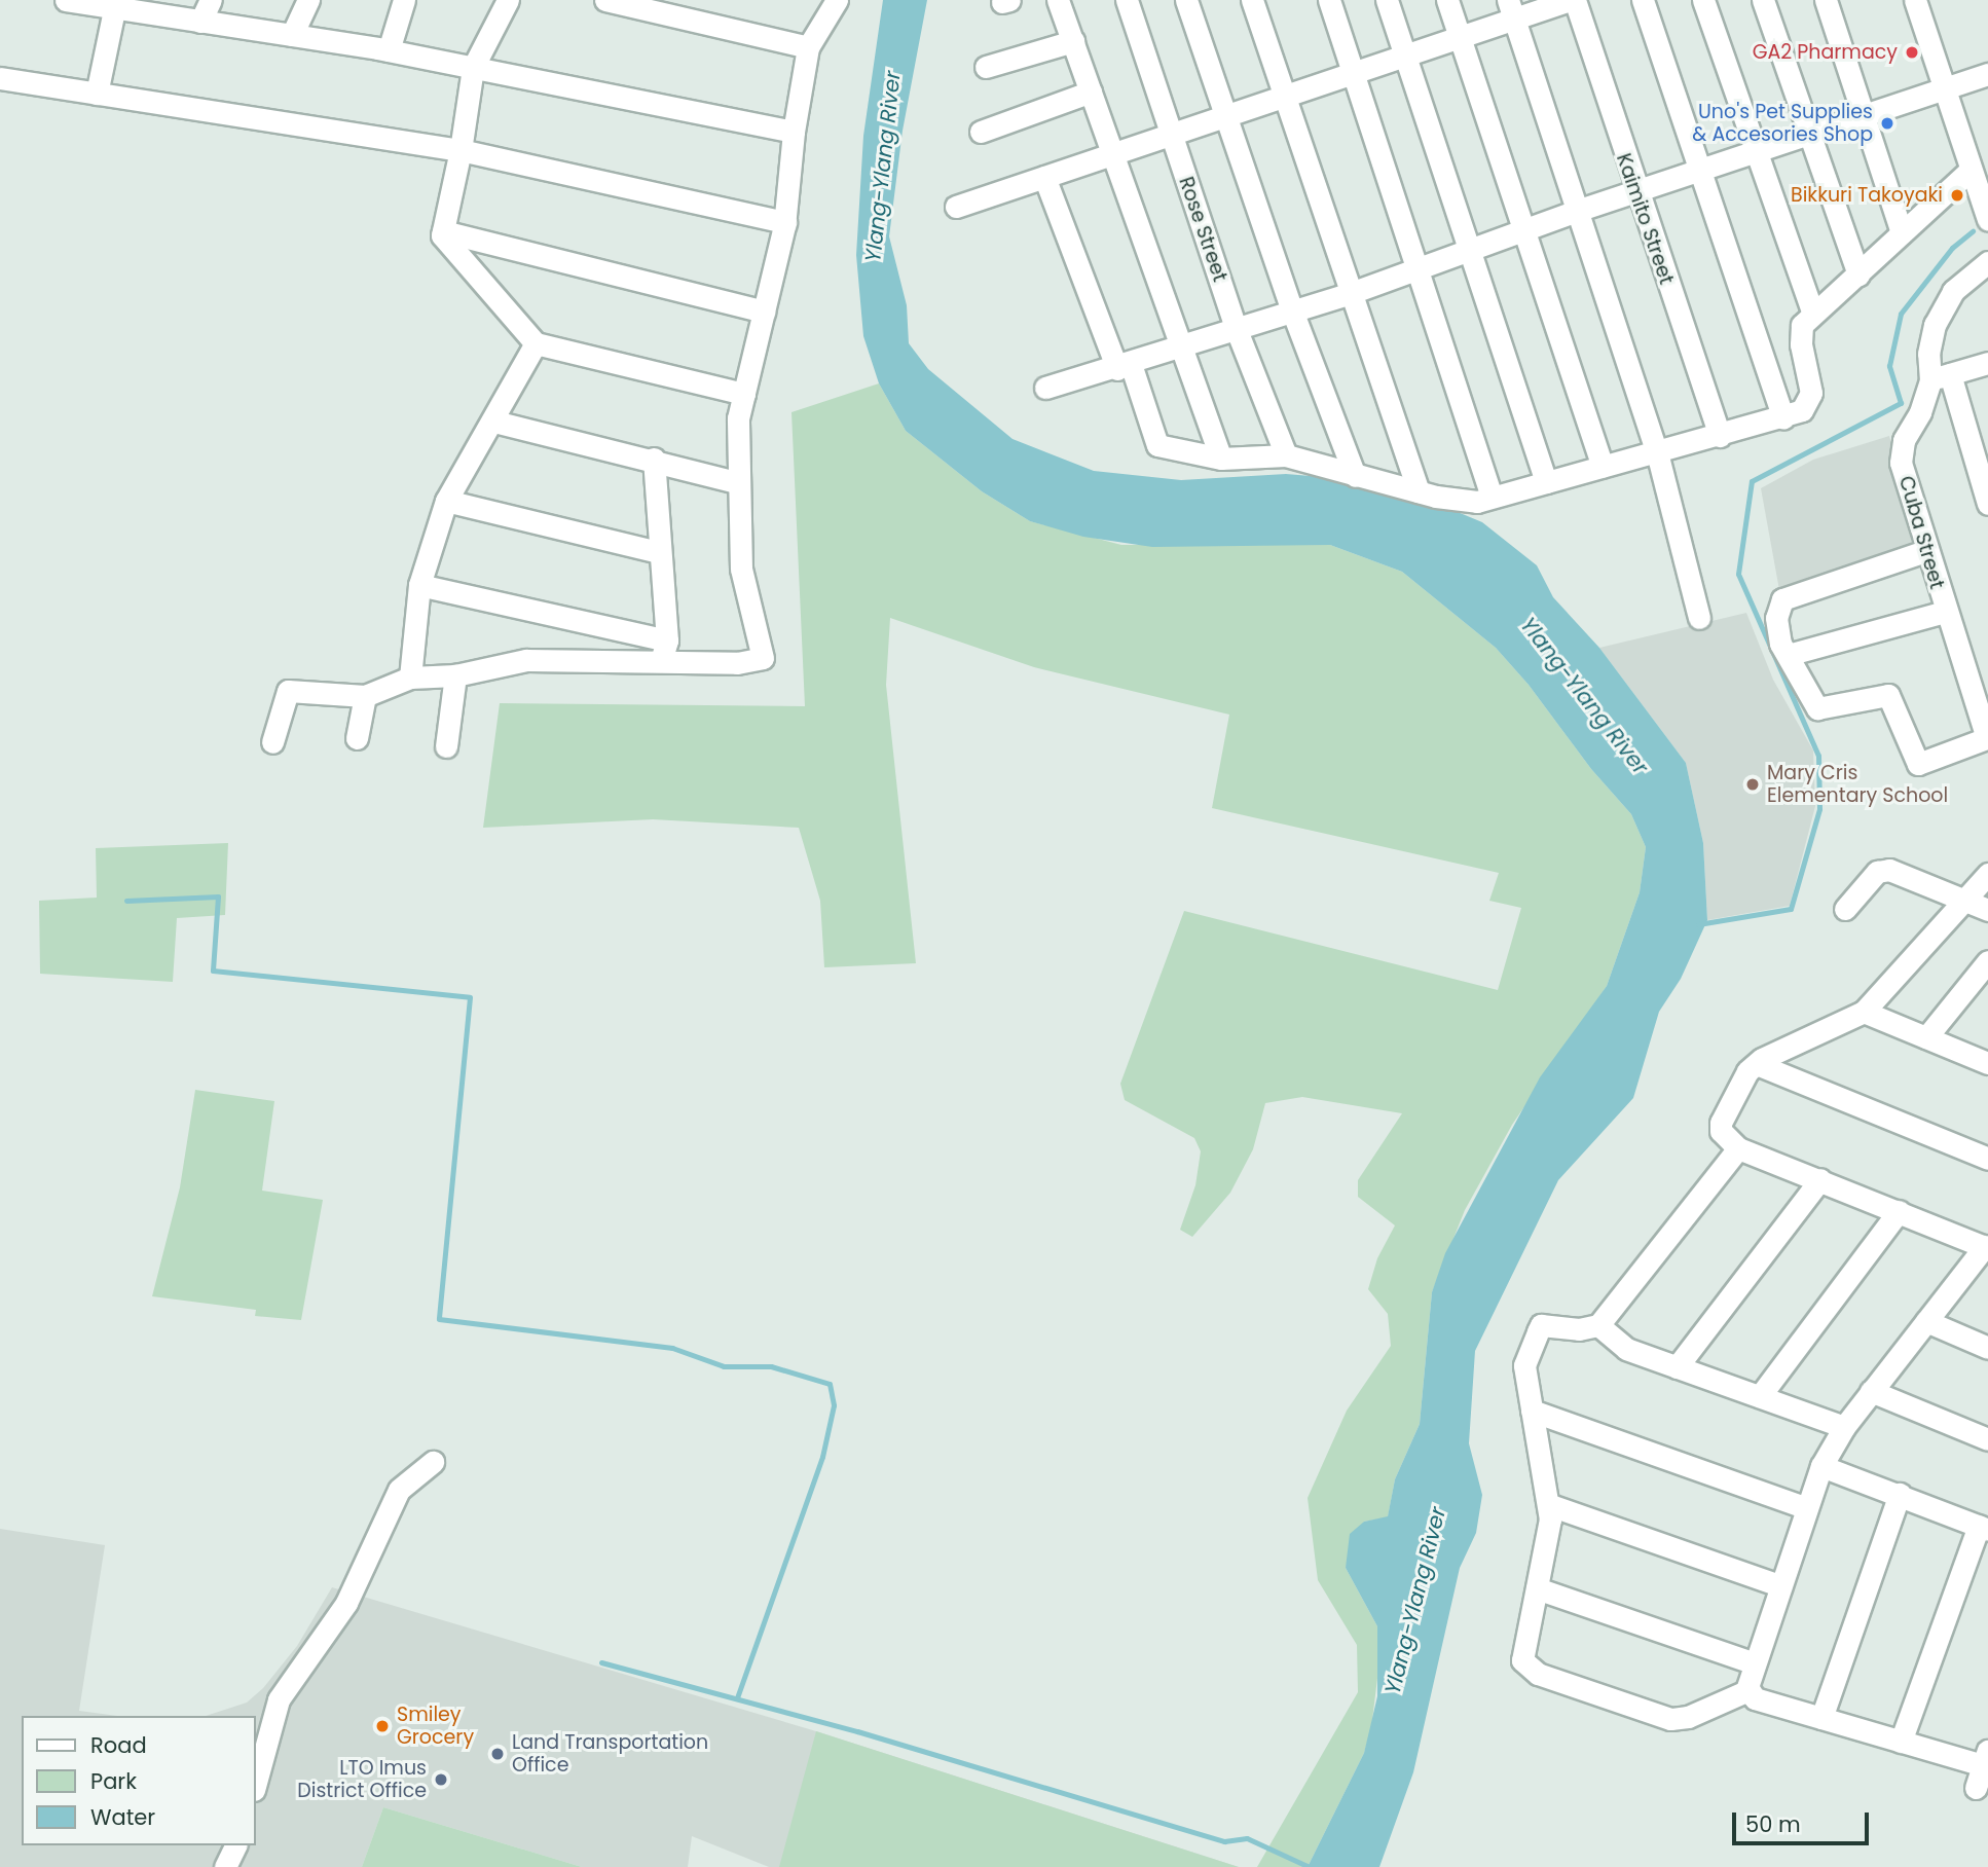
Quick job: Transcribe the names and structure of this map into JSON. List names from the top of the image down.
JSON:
{
  "streets": {
    "street": ["Kaimito Street", "Rose Street", "Cuba Street"]
  },
  "water": ["Ylang-Ylang River"],
  "places": [
    "GA2 Pharmacy",
    "Uno's Pet Supplies & Accesories Shop",
    "Bikkuri Takoyaki",
    "Mary Cris Elementary School",
    "Smiley Grocery",
    "Land Transportation Office",
    "LTO Imus District Office"
  ],
  "legend": ["Road", "Park", "Water"],
  "scale_bar": "50 m"
}
